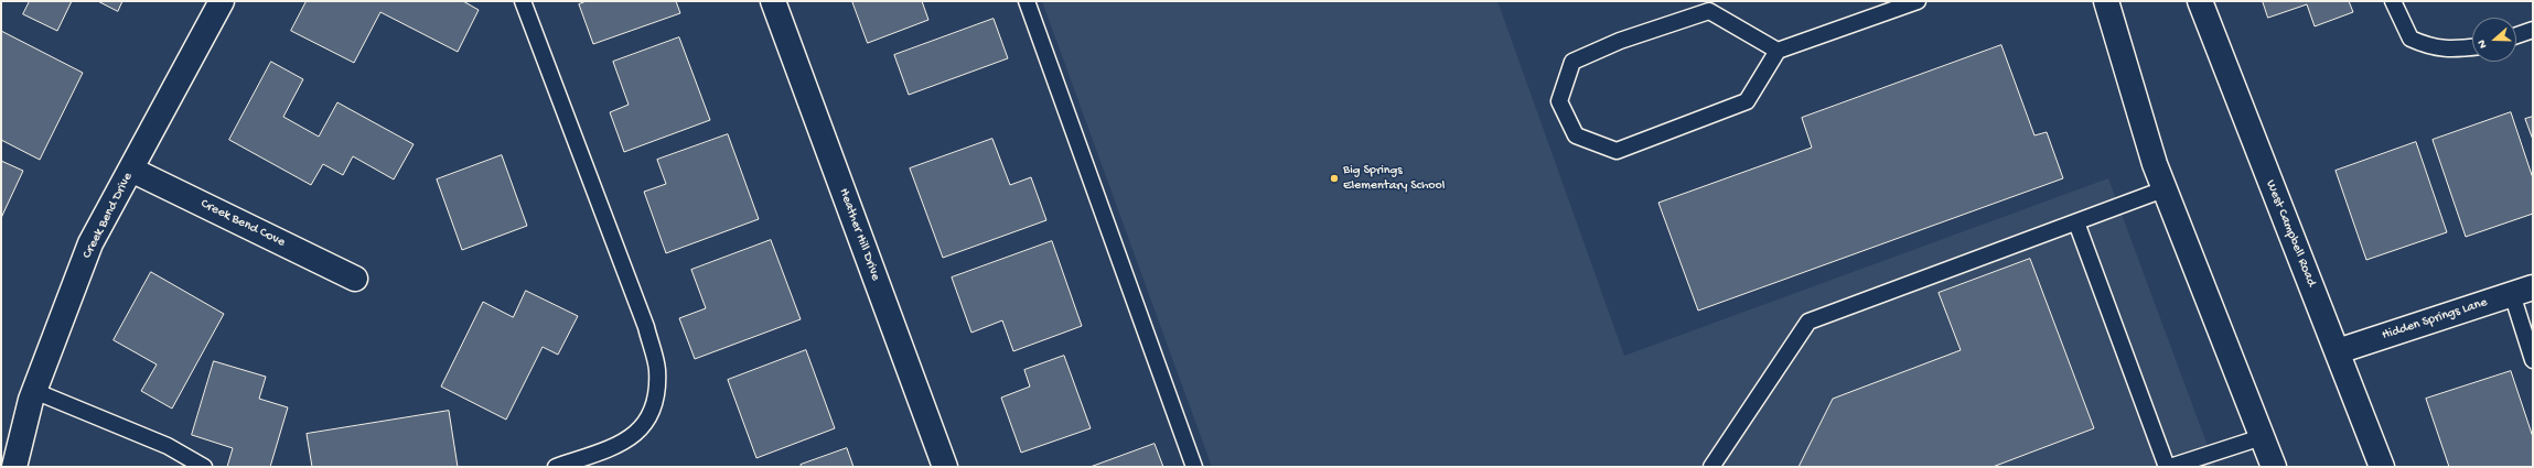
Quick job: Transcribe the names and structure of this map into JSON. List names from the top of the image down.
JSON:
{
  "streets": {
    "street": [
      "Creek Bend Drive",
      "Creek Bend Cove",
      "West Campbell Road",
      "Heather Hill Drive",
      "Hidden Springs Lane"
    ]
  },
  "crossings": [
    ["Creek Bend Drive", "Creek Bend Cove"],
    ["West Campbell Road", "Hidden Springs Lane"]
  ],
  "places": ["Big Springs Elementary School"],
  "north": "left"
}
